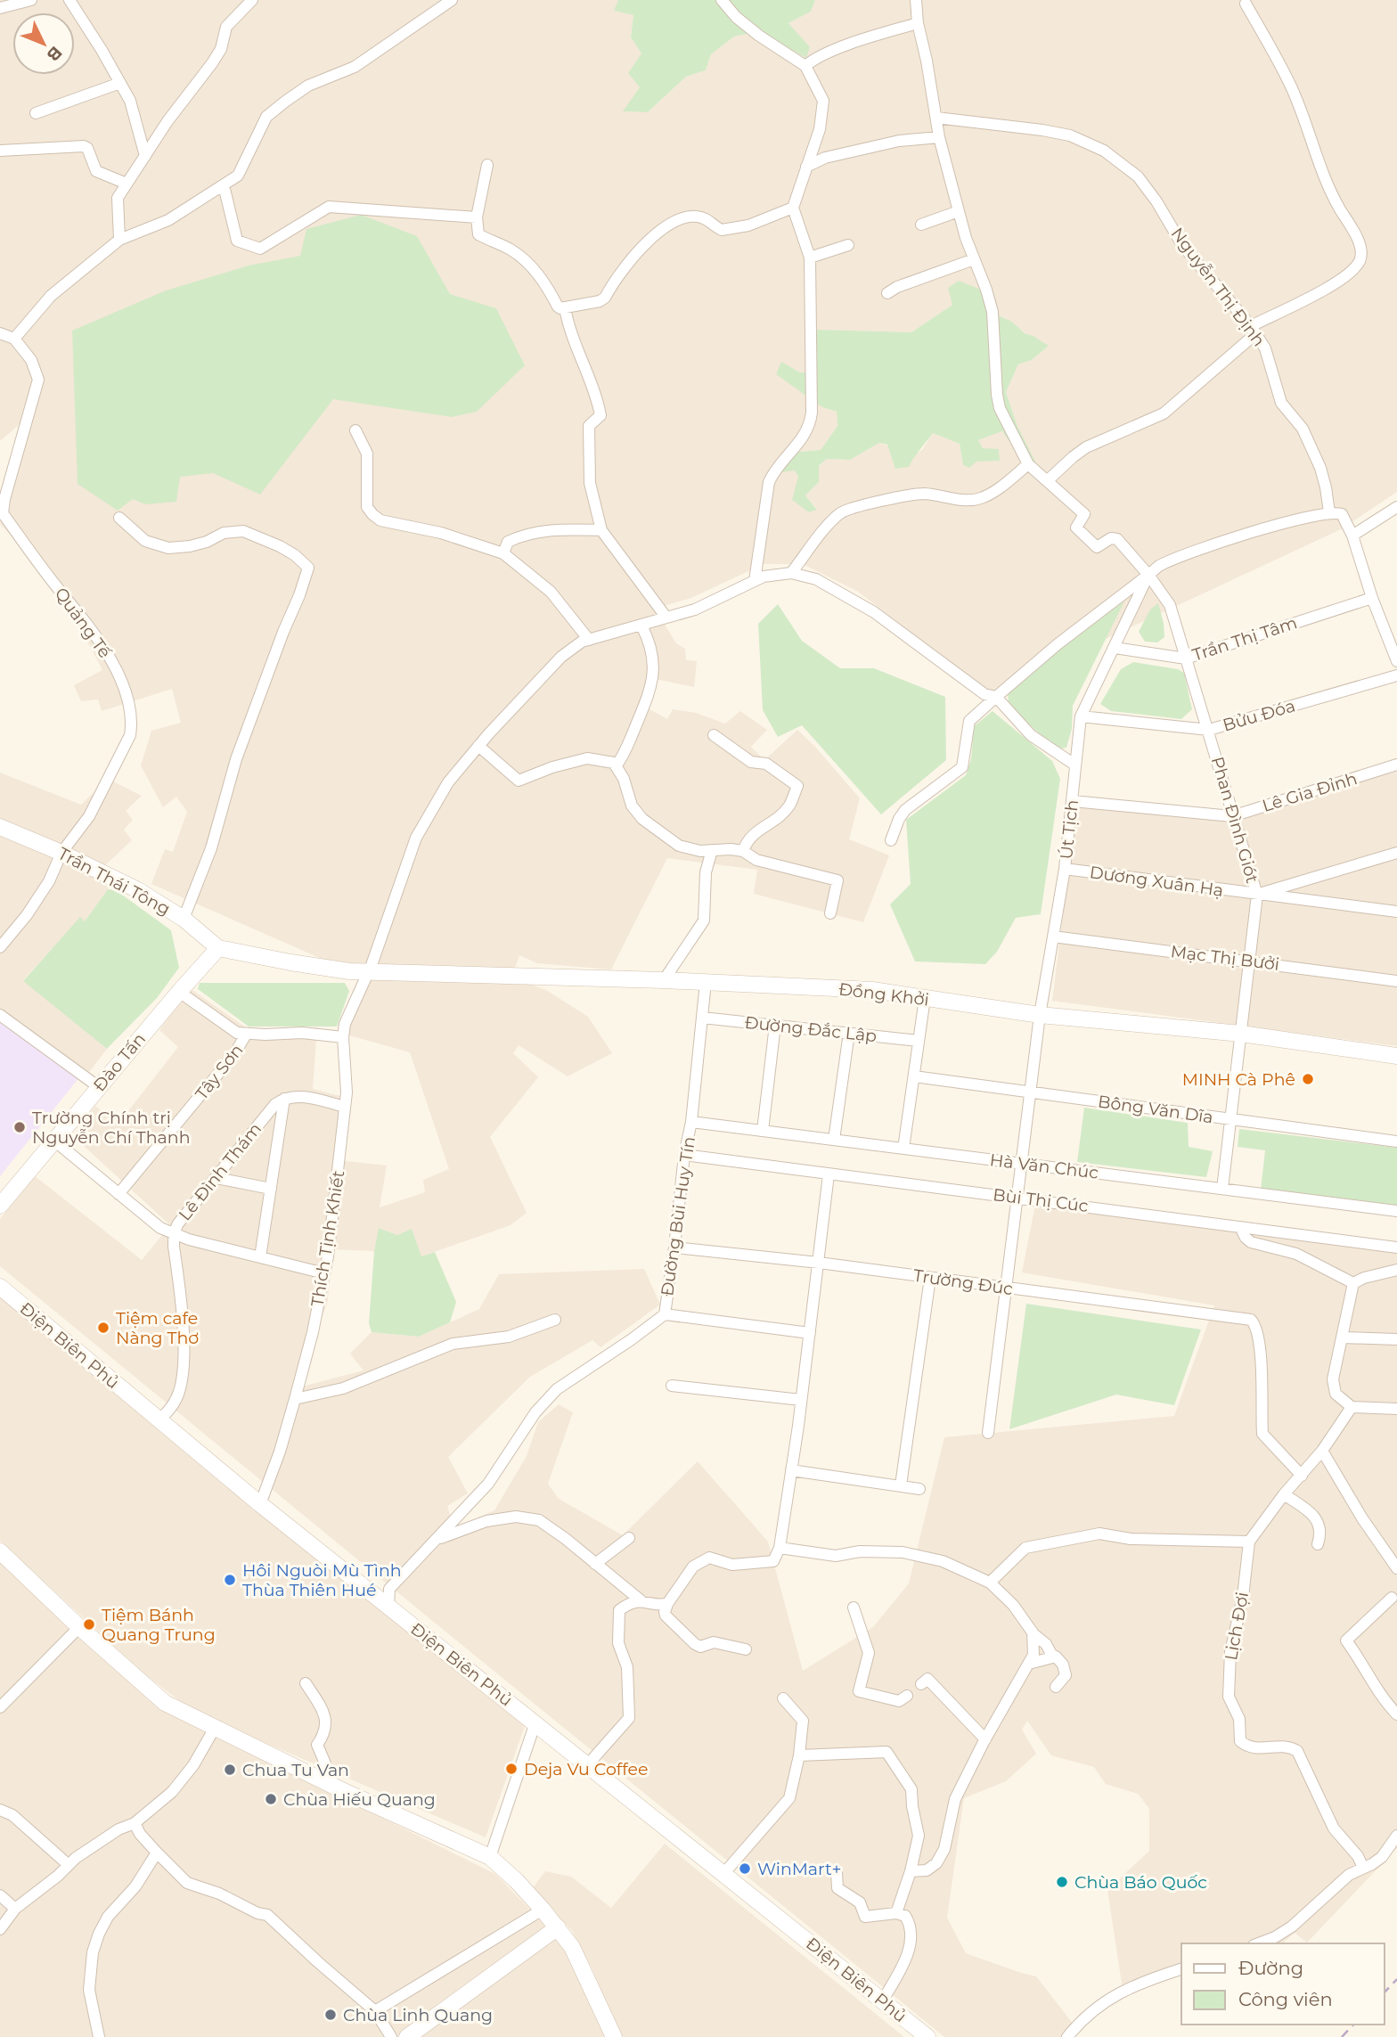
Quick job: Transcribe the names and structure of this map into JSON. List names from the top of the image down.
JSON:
{
  "streets": {
    "street": [
      "Nguyễn Thị Định",
      "Quảng Tế",
      "Trần Thị Tâm",
      "Bửu Đóa",
      "Lê Gia Đỉnh",
      "Phan Đình Giót",
      "Út Tịch",
      "Trần Thái Tông",
      "Dương Xuân Hạ",
      "Mạc Thị Bưởi",
      "Đồng Khởi",
      "Đường Đắc Lập",
      "Đào Tấn",
      "Tây Sơn",
      "Bông Văn Dĩa",
      "Hà Văn Chúc",
      "Lê Đình Thám",
      "Bùi Thị Cúc",
      "Đường Bùi Huy Tín",
      "Thích Tịnh Khiết",
      "Trường Đúc",
      "Điện Biên Phủ",
      "Lịch Đợi"
    ]
  },
  "crossings": [
    ["Quảng Tế", "Trần Thái Tông"],
    ["Trần Thị Tâm", "Phan Đình Giót"],
    ["Trần Thị Tâm", "Út Tịch"],
    ["Bửu Đóa", "Phan Đình Giót"],
    ["Bửu Đóa", "Út Tịch"],
    ["Lê Gia Đỉnh", "Phan Đình Giót"],
    ["Lê Gia Đỉnh", "Út Tịch"],
    ["Phan Đình Giót", "Út Tịch"],
    ["Phan Đình Giót", "Dương Xuân Hạ"],
    ["Phan Đình Giót", "Mạc Thị Bưởi"],
    ["Phan Đình Giót", "Đồng Khởi"],
    ["Phan Đình Giót", "Bông Văn Dĩa"],
    ["Phan Đình Giót", "Hà Văn Chúc"],
    ["Út Tịch", "Dương Xuân Hạ"],
    ["Út Tịch", "Mạc Thị Bưởi"],
    ["Út Tịch", "Đồng Khởi"],
    ["Út Tịch", "Bông Văn Dĩa"],
    ["Út Tịch", "Hà Văn Chúc"],
    ["Út Tịch", "Bùi Thị Cúc"],
    ["Út Tịch", "Trường Đúc"],
    ["Trần Thái Tông", "Đồng Khởi"],
    ["Trần Thái Tông", "Đào Tấn"],
    ["Trần Thái Tông", "Thích Tịnh Khiết"],
    ["Đồng Khởi", "Đường Bùi Huy Tín"],
    ["Đồng Khởi", "Thích Tịnh Khiết"],
    ["Đường Đắc Lập", "Đường Bùi Huy Tín"],
    ["Đào Tấn", "Tây Sơn"],
    ["Tây Sơn", "Thích Tịnh Khiết"],
    ["Hà Văn Chúc", "Đường Bùi Huy Tín"],
    ["Lê Đình Thám", "Điện Biên Phủ"],
    ["Bùi Thị Cúc", "Đường Bùi Huy Tín"],
    ["Đường Bùi Huy Tín", "Trường Đúc"],
    ["Đường Bùi Huy Tín", "Điện Biên Phủ"],
    ["Thích Tịnh Khiết", "Điện Biên Phủ"],
    ["Trường Đúc", "Lịch Đợi"]
  ],
  "places": [
    "MINH Cà Phê",
    "Trường Chính trị Nguyễn Chí Thanh",
    "Tiệm cafe Nàng Thơ",
    "Hôi Nguòi Mù Tình Thùa Thiên Hué",
    "Tiệm Bánh Quang Trung",
    "Deja Vu Coffee",
    "Chua Tu Van",
    "Chùa Hiếu Quang",
    "WinMart+",
    "Chùa Báo Quốc",
    "Chùa Linh Quang"
  ],
  "legend": ["Đường", "Công viên"],
  "north": "bottom right"
}
